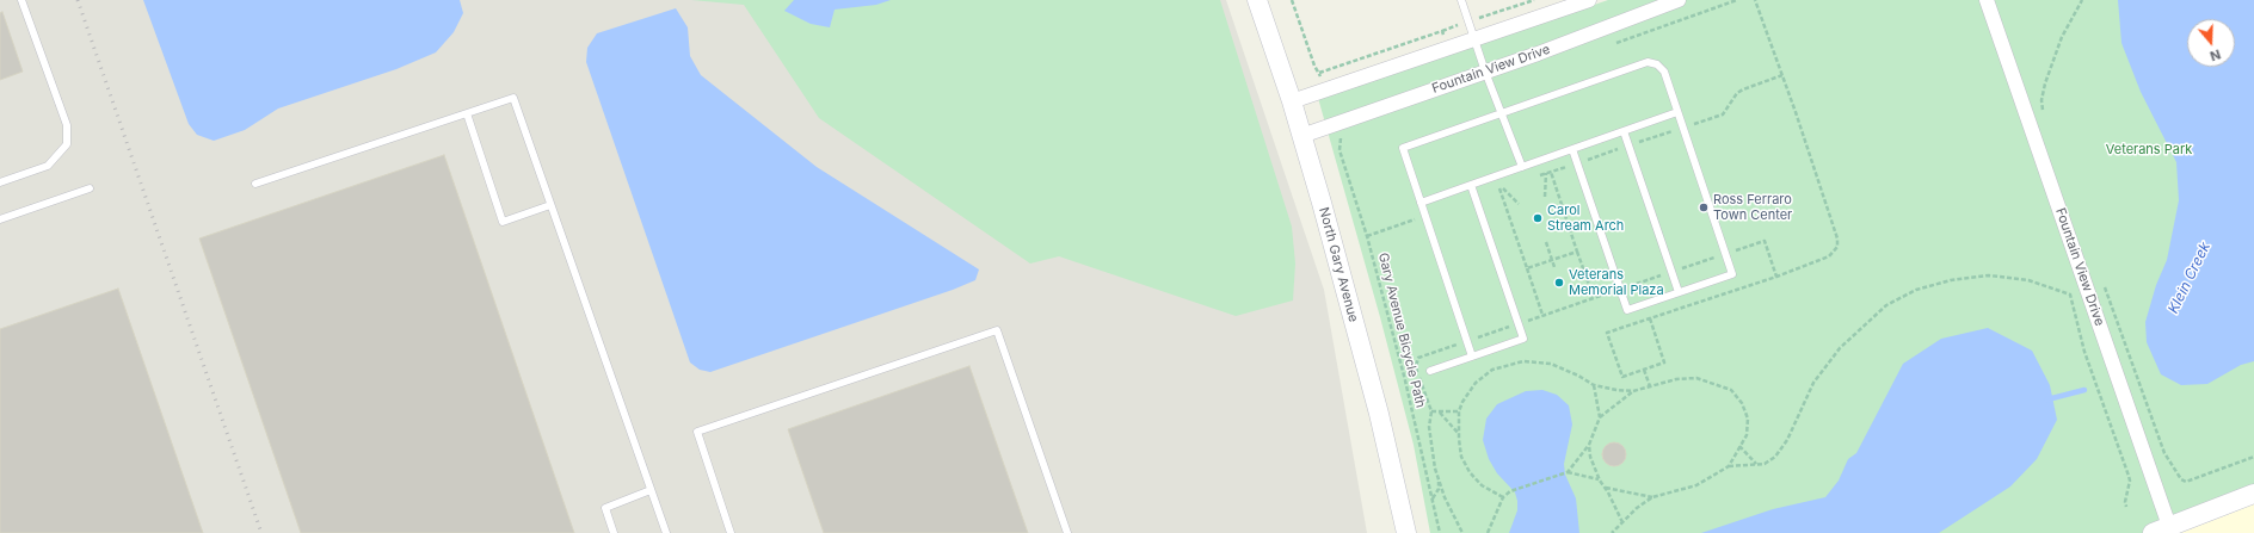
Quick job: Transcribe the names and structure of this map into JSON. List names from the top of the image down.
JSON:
{
  "streets": {
    "street": ["Fountain View Drive", "North Gary Avenue"],
    "path": ["Gary Avenue Bicycle Path"]
  },
  "crossings": [
    ["Fountain View Drive", "North Gary Avenue"]
  ],
  "water": ["Klein Creek"],
  "parks": ["Veterans Park"],
  "places": ["Ross Ferraro Town Center", "Carol Stream Arch", "Veterans Memorial Plaza"],
  "north": "bottom"
}
